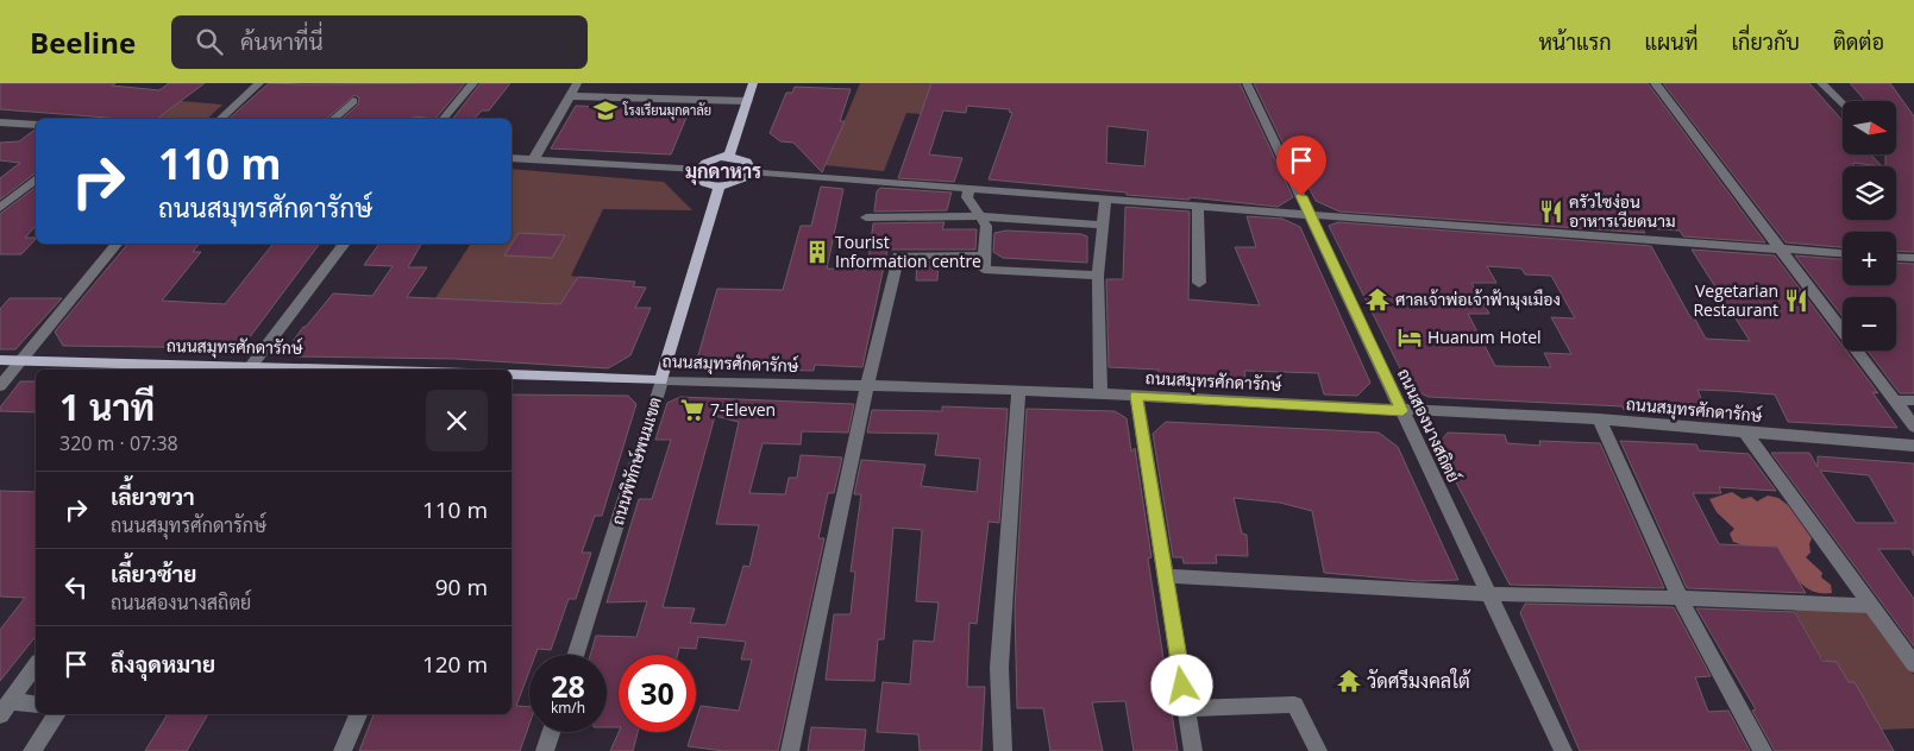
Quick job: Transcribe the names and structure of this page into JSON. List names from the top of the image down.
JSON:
{
  "streets": {
    "main road": ["ถนนสมุทรศักดารักษ์", "ถนนพิทักษ์พนมเขต"],
    "street": ["ถนนสองนางสถิตย์"]
  },
  "crossings": [
    ["ถนนสมุทรศักดารักษ์", "ถนนสองนางสถิตย์"],
    ["ถนนสมุทรศักดารักษ์", "ถนนพิทักษ์พนมเขต"]
  ],
  "districts": ["มุกดาหาร"],
  "places": {
    "school or university": ["โรงเรียนมุกดาลัย"],
    "restaurant": ["ครัวไซง่อน อาหารเวียดนาม", "Vegetarian Restaurant"],
    "building": ["Tourist Information centre"],
    "temple": ["ศาลเจ้าพ่อเจ้าฟ้ามุงเมือง", "วัดศรีมงคลใต้"],
    "hotel": ["Huanum Hotel"],
    "supermarket": ["7-Eleven"]
  },
  "north": "right",
  "page": {
    "header": "Beeline",
    "search": "ค้นหาที่นี่",
    "nav": [
      "หน้าแรก",
      "แผนที่",
      "เกี่ยวกับ",
      "ติดต่อ"
    ],
    "map_buttons": ["+", "−"],
    "turn": ["110 m", "ถนนสมุทรศักดารักษ์"],
    "heading": ["1 นาที", "320 m · 07:38"],
    "list": [
      {
        "name": "เลี้ยวขวา",
        "note": "ถนนสมุทรศักดารักษ์",
        "value": "110 m"
      },
      {
        "name": "เลี้ยวซ้าย",
        "note": "ถนนสองนางสถิตย์",
        "value": "90 m"
      },
      {
        "name": "ถึงจุดหมาย",
        "value": "120 m"
      }
    ],
    "speed": "28 km/h",
    "limit": "30"
  }
}
